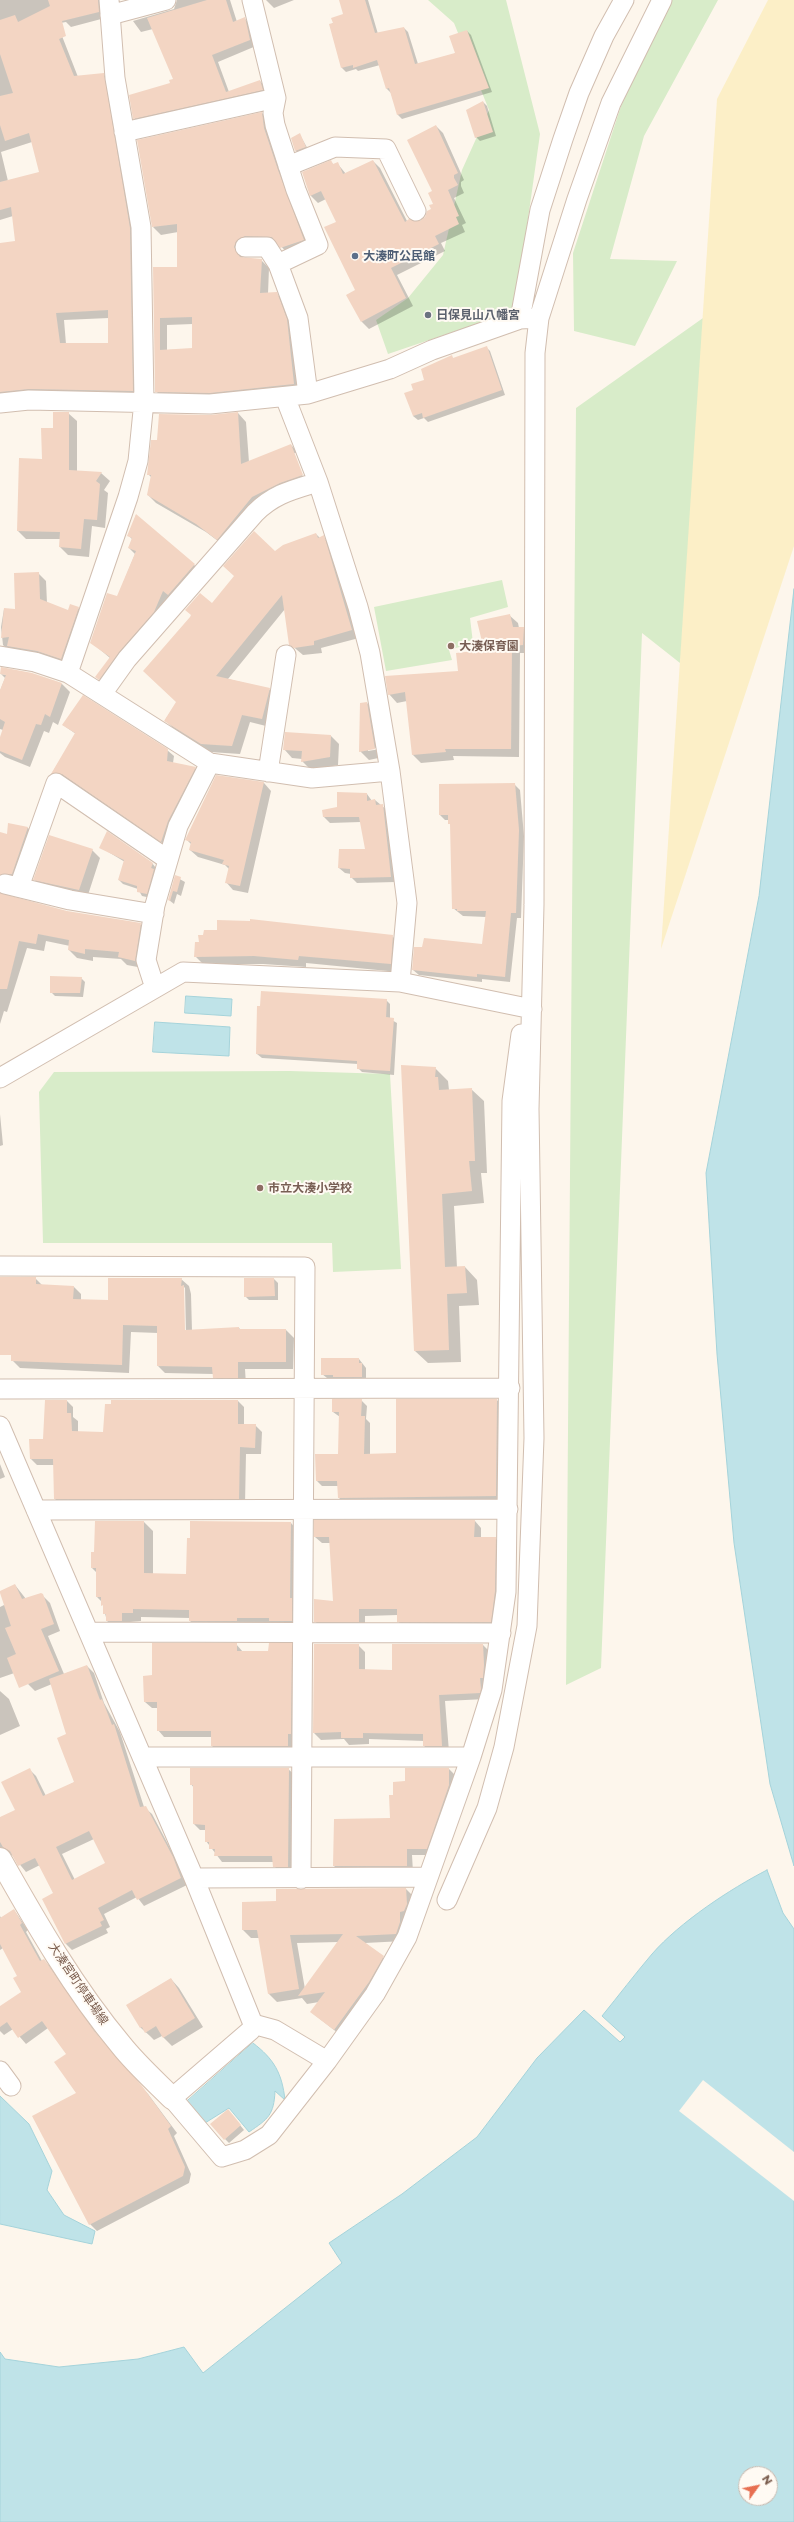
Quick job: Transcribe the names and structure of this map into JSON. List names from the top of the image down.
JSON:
{
  "streets": {
    "main road": ["大湊宮町停車場線"]
  },
  "places": [
    "大湊町公民館",
    "日保見山八幡宮",
    "大湊保育園",
    "市立大湊小学校"
  ],
  "north": "top right"
}
